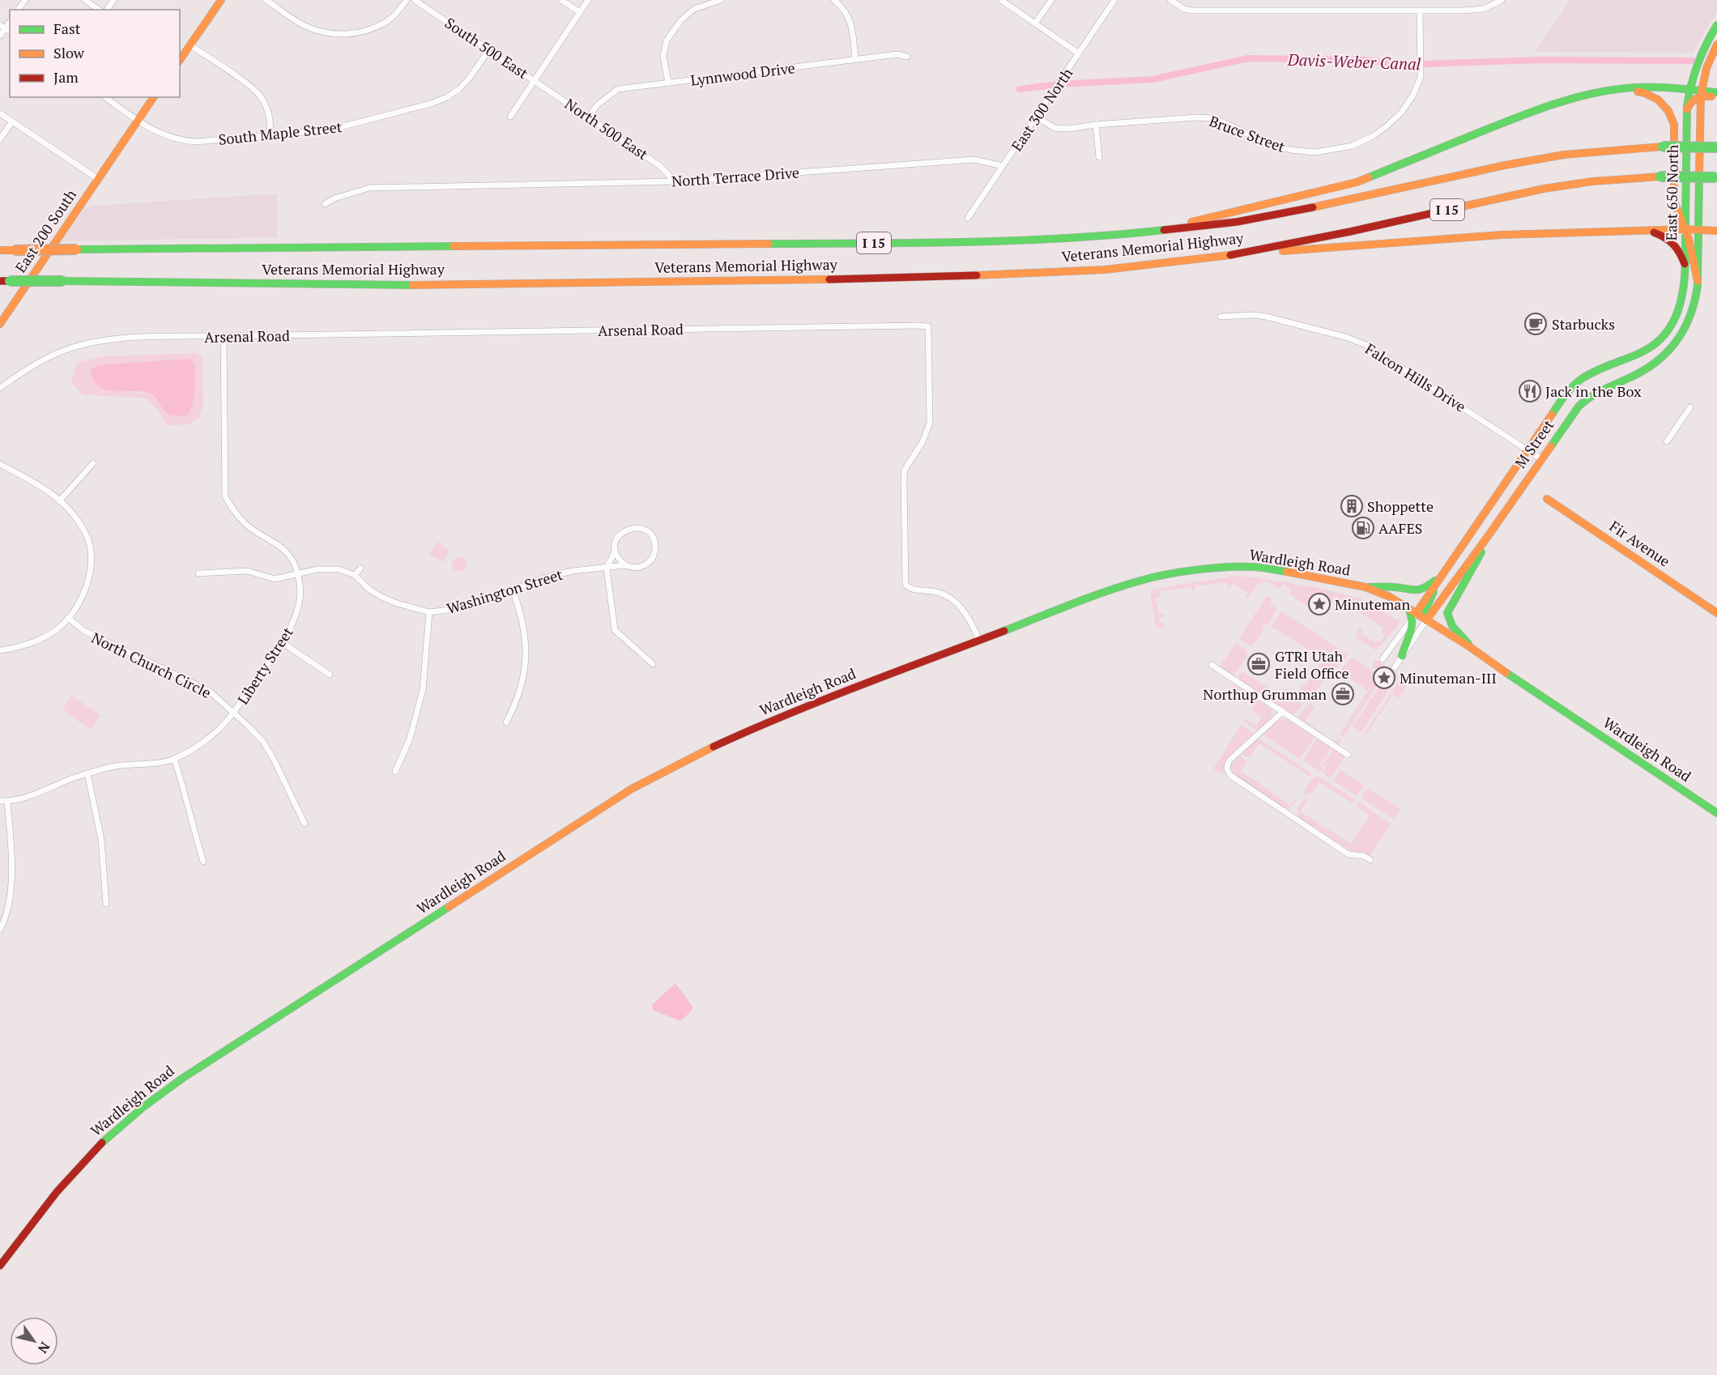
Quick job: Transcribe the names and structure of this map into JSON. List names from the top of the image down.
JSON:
{
  "streets": {
    "main road": [
      "East 650 North",
      "I 15",
      "East 200 South",
      "Veterans Memorial Highway",
      "M Street",
      "Fir Avenue",
      "Wardleigh Road"
    ],
    "street": [
      "South 500 East",
      "Lynnwood Drive",
      "East 300 North",
      "North 500 East",
      "South Maple Street",
      "Bruce Street",
      "North Terrace Drive",
      "Arsenal Road",
      "Falcon Hills Drive",
      "Washington Street",
      "North Church Circle",
      "Liberty Street"
    ]
  },
  "crossings": [
    ["South 500 East", "North 500 East"],
    ["South 500 East", "South Maple Street"],
    ["Lynnwood Drive", "North 500 East"],
    ["East 300 North", "Bruce Street"],
    ["East 300 North", "North Terrace Drive"],
    ["North 500 East", "North Terrace Drive"],
    ["South Maple Street", "East 200 South"],
    ["East 650 North", "M Street"],
    ["Arsenal Road", "Wardleigh Road"],
    ["Arsenal Road", "Liberty Street"],
    ["Falcon Hills Drive", "M Street"],
    ["M Street", "Wardleigh Road"],
    ["Washington Street", "Liberty Street"],
    ["North Church Circle", "Liberty Street"]
  ],
  "water": ["Davis-Weber Canal"],
  "places": {
    "cafe": ["Starbucks"],
    "restaurant": ["Jack in the Box"],
    "building": ["Shoppette"],
    "fuel station": ["AAFES"],
    "place": ["Minuteman", "Minuteman-III"],
    "office": ["GTRI Utah Field Office", "Northup Grumman"]
  },
  "legend": ["Fast", "Slow", "Jam"],
  "north": "bottom right"
}
